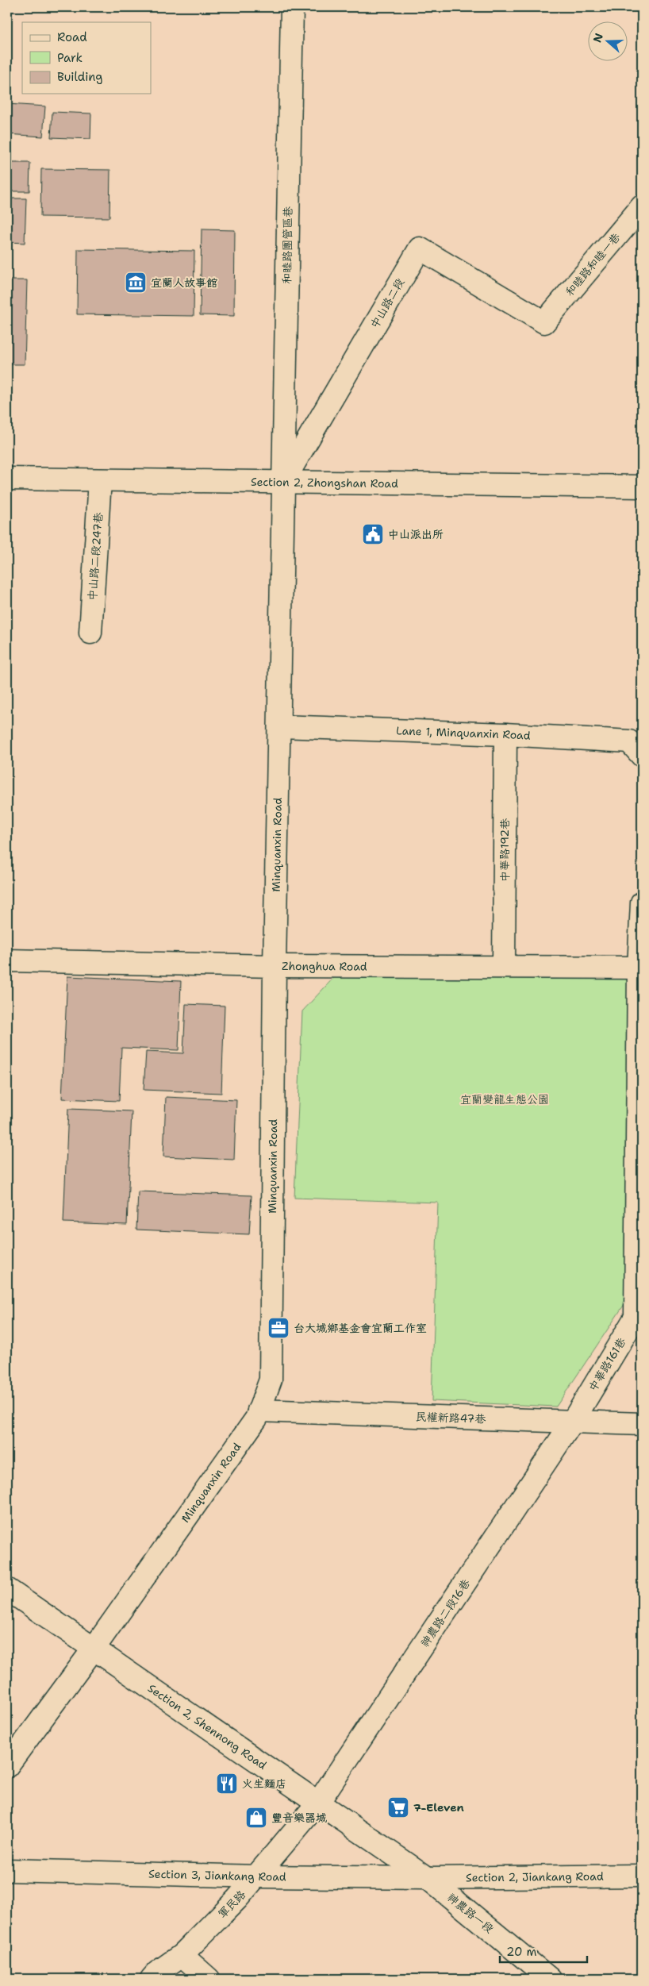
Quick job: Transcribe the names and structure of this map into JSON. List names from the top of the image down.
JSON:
{
  "streets": {
    "street": [
      "和睦路團管區巷",
      "和睦路和睦一巷",
      "中山路二段",
      "Section 2, Zhongshan Road",
      "中山路二段247巷",
      "Lane 1, Minquanxin Road",
      "Minquanxin Road",
      "中華路192巷",
      "Zhonghua Road",
      "中華路161巷",
      "民權新路47巷",
      "神農路二段16巷",
      "Section 2, Shennong Road",
      "Section 3, Jiankang Road",
      "Section 2, Jiankang Road",
      "軍民路",
      "神農路一段"
    ]
  },
  "crossings": [
    ["和睦路團管區巷", "中山路二段"],
    ["和睦路團管區巷", "Section 2, Zhongshan Road"],
    ["和睦路團管區巷", "Minquanxin Road"],
    ["和睦路和睦一巷", "中山路二段"],
    ["中山路二段", "Section 2, Zhongshan Road"],
    ["中山路二段", "Minquanxin Road"],
    ["Section 2, Zhongshan Road", "中山路二段247巷"],
    ["Section 2, Zhongshan Road", "Minquanxin Road"],
    ["Lane 1, Minquanxin Road", "Minquanxin Road"],
    ["Lane 1, Minquanxin Road", "中華路192巷"],
    ["Minquanxin Road", "Zhonghua Road"],
    ["Minquanxin Road", "民權新路47巷"],
    ["Minquanxin Road", "Section 2, Shennong Road"],
    ["中華路192巷", "Zhonghua Road"],
    ["中華路161巷", "民權新路47巷"],
    ["中華路161巷", "神農路二段16巷"],
    ["民權新路47巷", "神農路二段16巷"],
    ["神農路二段16巷", "Section 2, Shennong Road"],
    ["神農路二段16巷", "軍民路"],
    ["Section 2, Shennong Road", "Section 3, Jiankang Road"],
    ["Section 2, Shennong Road", "Section 2, Jiankang Road"],
    ["Section 2, Shennong Road", "軍民路"],
    ["Section 2, Shennong Road", "神農路一段"],
    ["Section 3, Jiankang Road", "Section 2, Jiankang Road"],
    ["Section 3, Jiankang Road", "軍民路"],
    ["Section 3, Jiankang Road", "神農路一段"],
    ["Section 2, Jiankang Road", "神農路一段"]
  ],
  "parks": ["宜蘭變龍生態公園"],
  "places": {
    "museum": ["宜蘭人故事館"],
    "public building": ["中山派出所"],
    "office": ["台大城鄉基金會宜蘭工作室"],
    "restaurant": ["火生麵店"],
    "supermarket": ["7-Eleven"],
    "shop": ["豐音樂器城"]
  },
  "legend": ["Road", "Park", "Building"],
  "scale_bar": "20 m",
  "north": "left"
}
